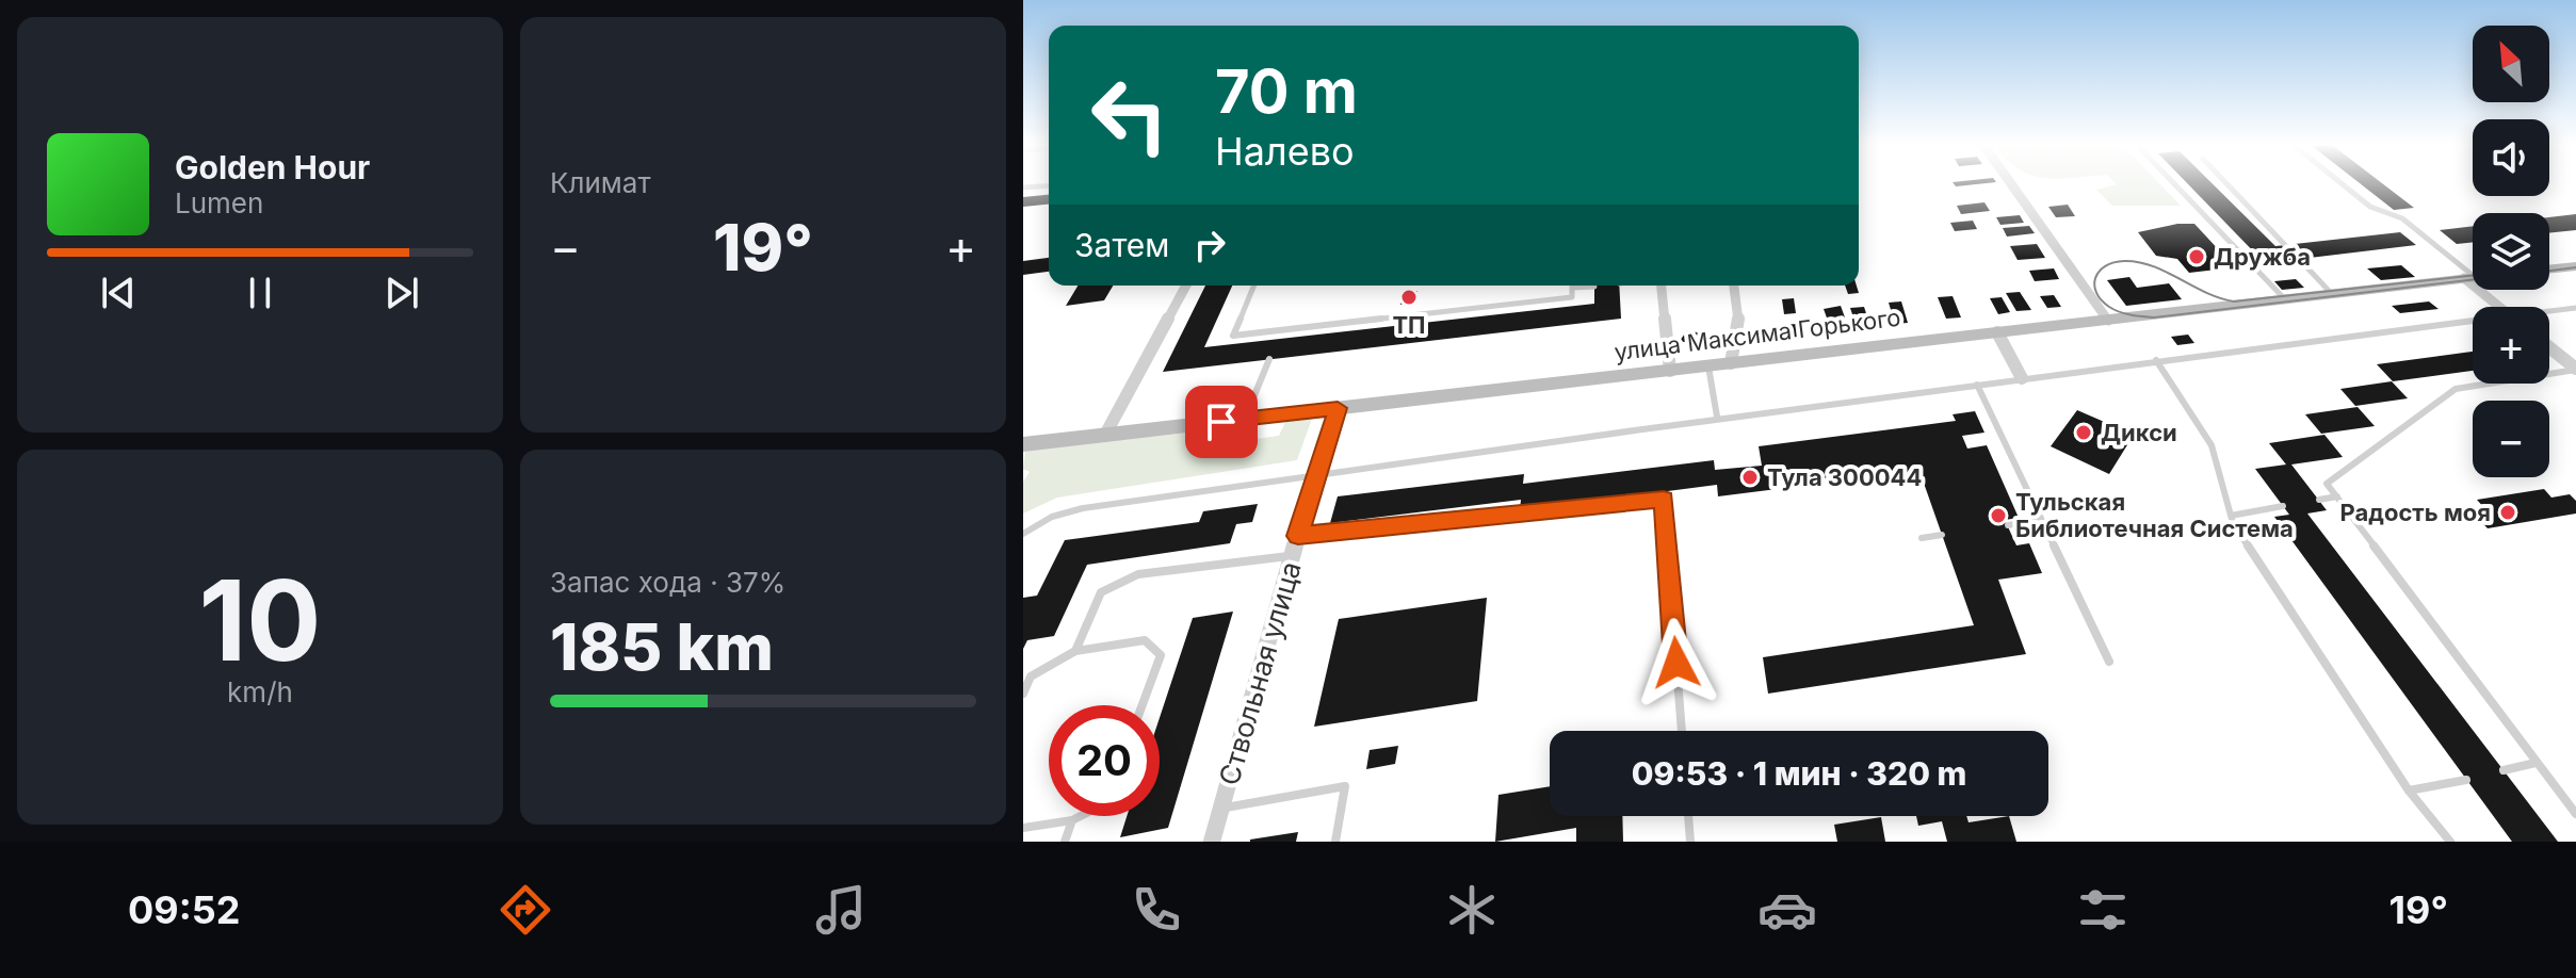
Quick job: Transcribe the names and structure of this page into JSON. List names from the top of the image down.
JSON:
{
  "streets": {
    "main road": ["улица Максима Горького"],
    "street": ["Ствольная улица"]
  },
  "crossings": [
    ["улица Максима Горького", "Ствольная улица"]
  ],
  "places": [
    "Дружба",
    "ТП",
    "Дикси",
    "Тула 300044",
    "Радость моя",
    "Тульская Библиотечная Система"
  ],
  "north": "top left",
  "page": {
    "tile": [
      "Климат",
      ["10", "km/h"],
      ["Запас хода · 37%", "185 km"]
    ],
    "map_buttons": ["+", "−"],
    "turn": ["70 m", "Налево"],
    "song": ["Golden Hour", "Lumen"],
    "then": "Затем",
    "heat": ["−", "19°", "+"],
    "limit": "20",
    "trip": "09:53 · 1 мин · 320 m",
    "tabs": ["09:52", "19°"]
  }
}
